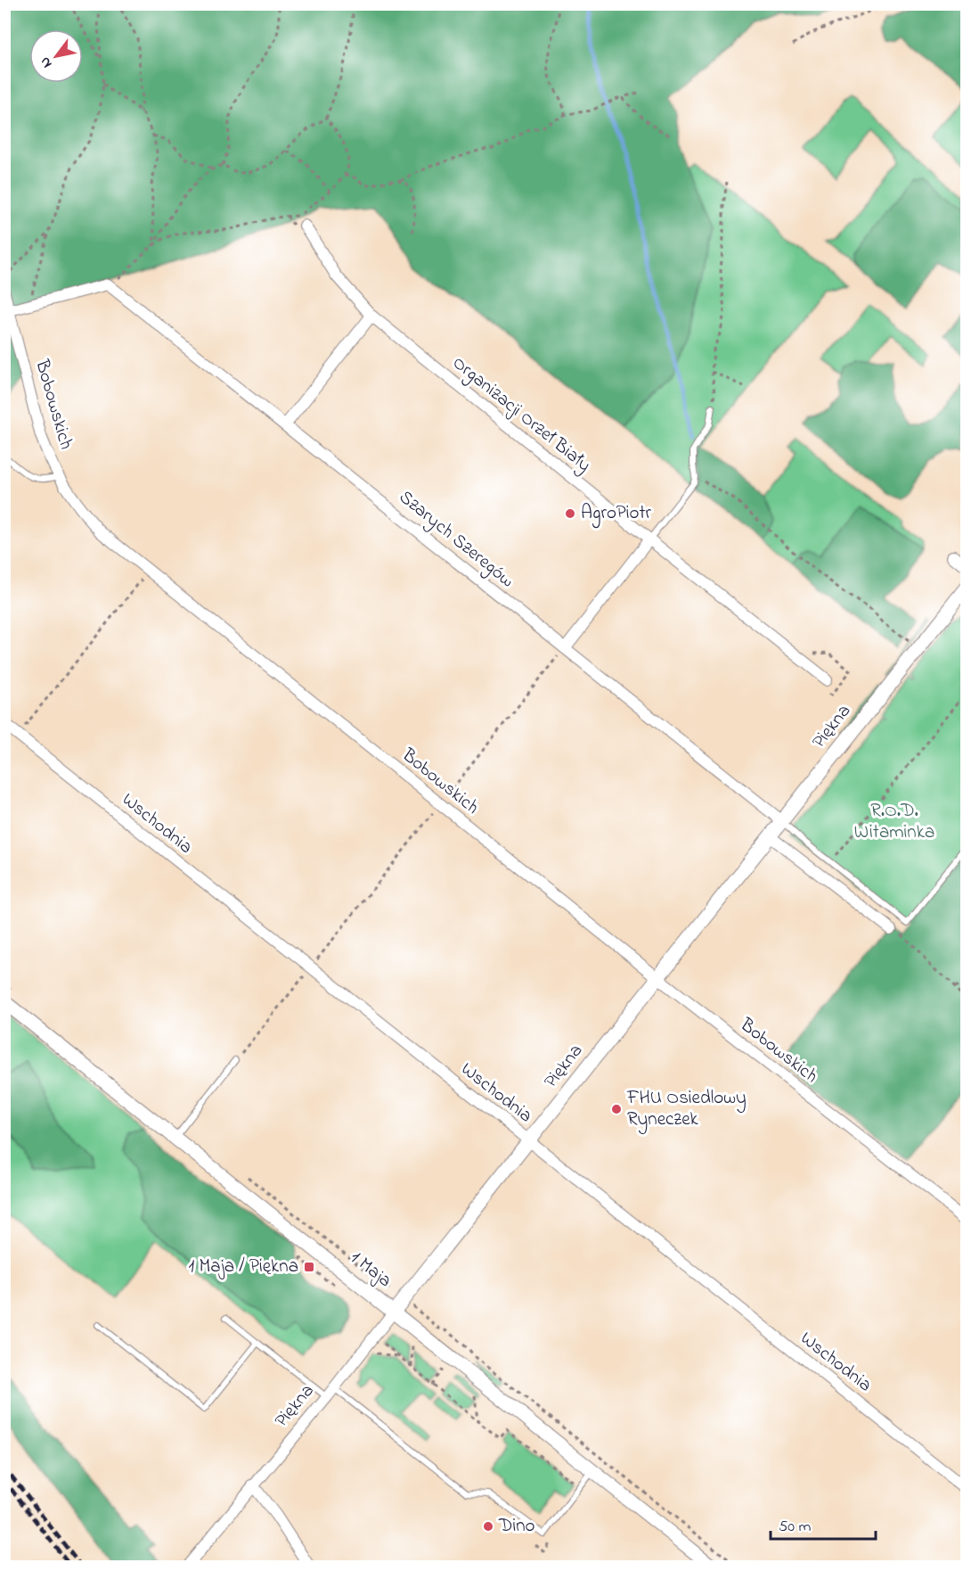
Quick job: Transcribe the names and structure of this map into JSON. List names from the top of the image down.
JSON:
{
  "streets": {
    "street": [
      "Bobowskich",
      "Organizacji Orzeł Biały",
      "Szarych Szeregów",
      "Piękna",
      "Wschodnia",
      "1 Maja"
    ]
  },
  "crossings": [
    ["Bobowskich", "Piękna"],
    ["Szarych Szeregów", "Piękna"],
    ["Piękna", "Wschodnia"],
    ["Piękna", "1 Maja"]
  ],
  "parks": ["R.O.D. Witaminka"],
  "places": {
    "other": ["AgroPiotr", "FHU Osiedlowy Ryneczek", "Dino"],
    "transit": ["1 Maja / Piękna"]
  },
  "scale_bar": "50 m",
  "north": "bottom left"
}
